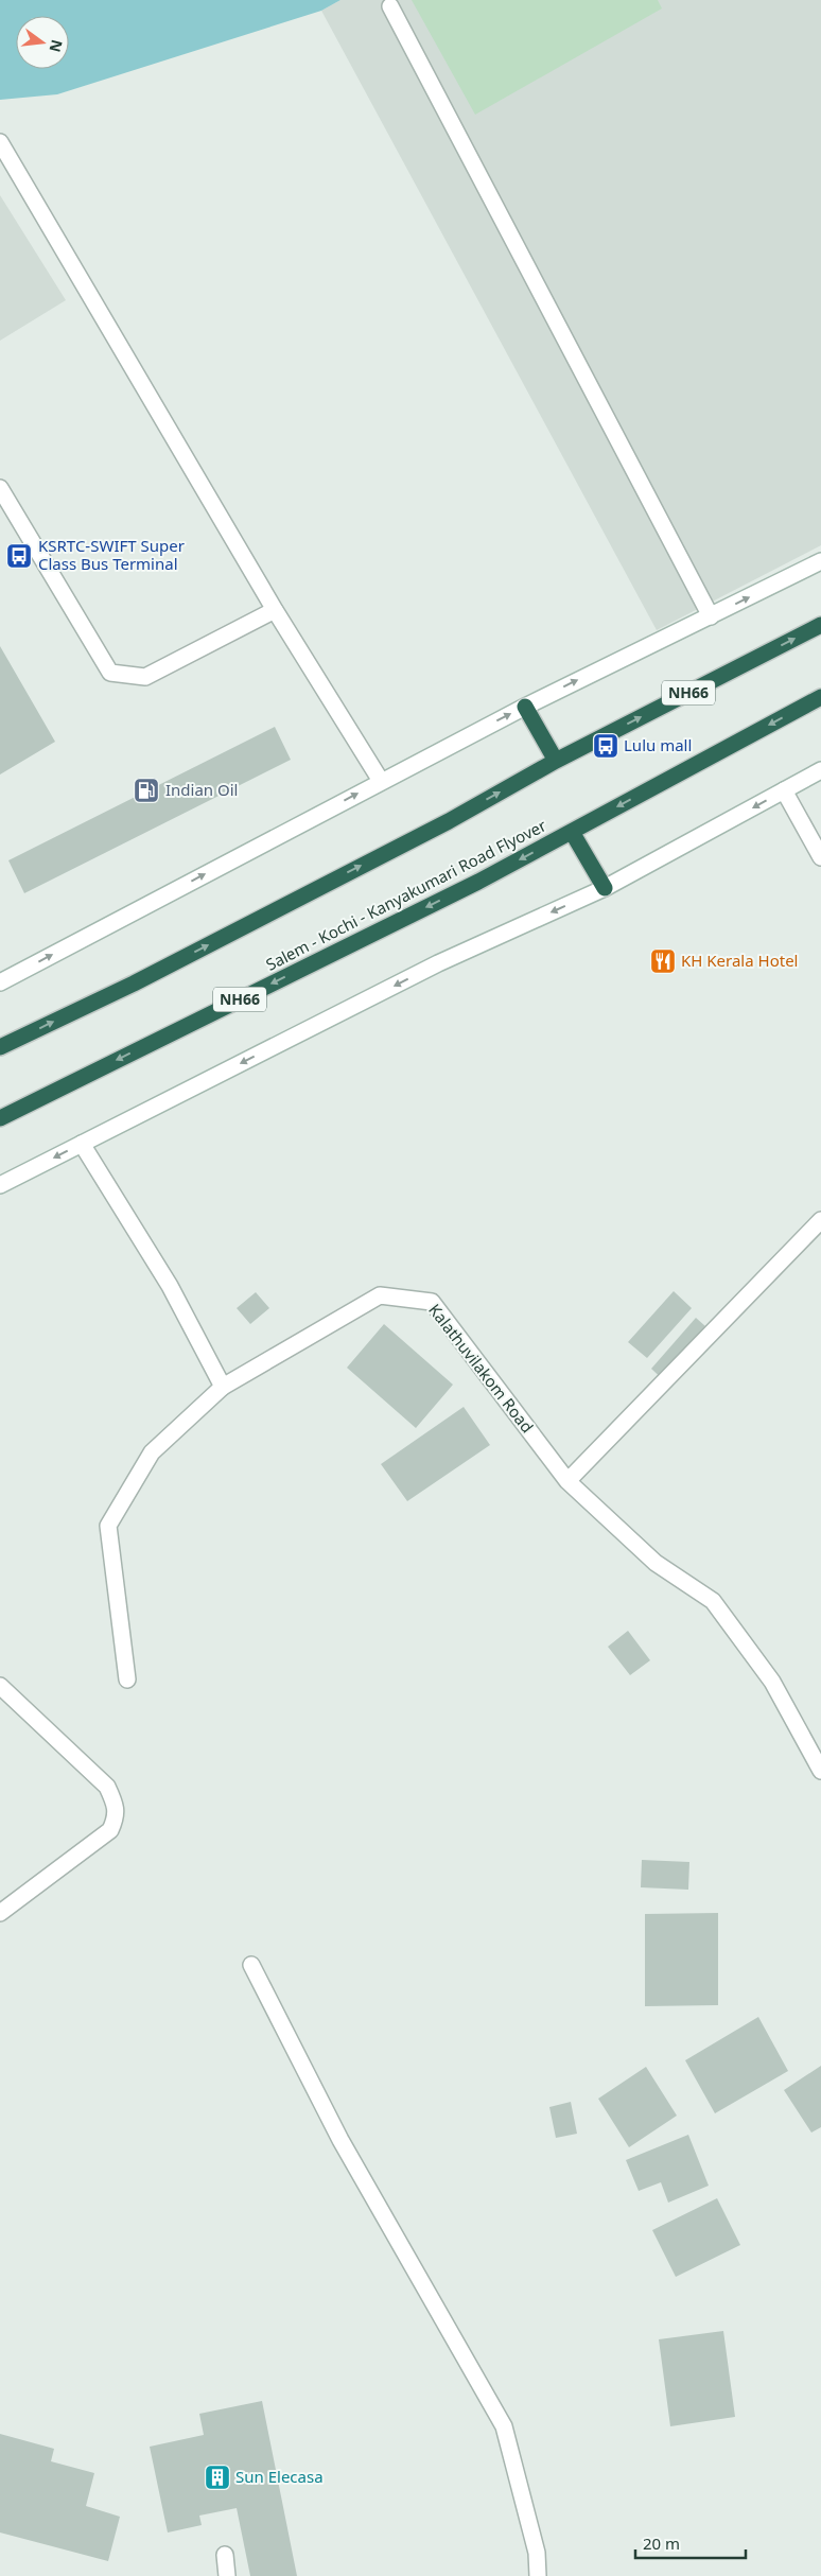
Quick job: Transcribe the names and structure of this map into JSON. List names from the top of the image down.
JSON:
{
  "streets": {
    "highway": ["NH66", "Salem - Kochi - Kanyakumari Road Flyover"],
    "street": ["Kalathuvilakom Road"]
  },
  "crossings": [
    ["NH66", "Salem - Kochi - Kanyakumari Road Flyover"]
  ],
  "places": {
    "bus stop": ["KSRTC-SWIFT Super Class Bus Terminal", "Lulu mall"],
    "fuel station": ["Indian Oil"],
    "restaurant": ["KH Kerala Hotel"],
    "building": ["Sun Elecasa"]
  },
  "scale_bar": "20 m",
  "north": "right"
}
